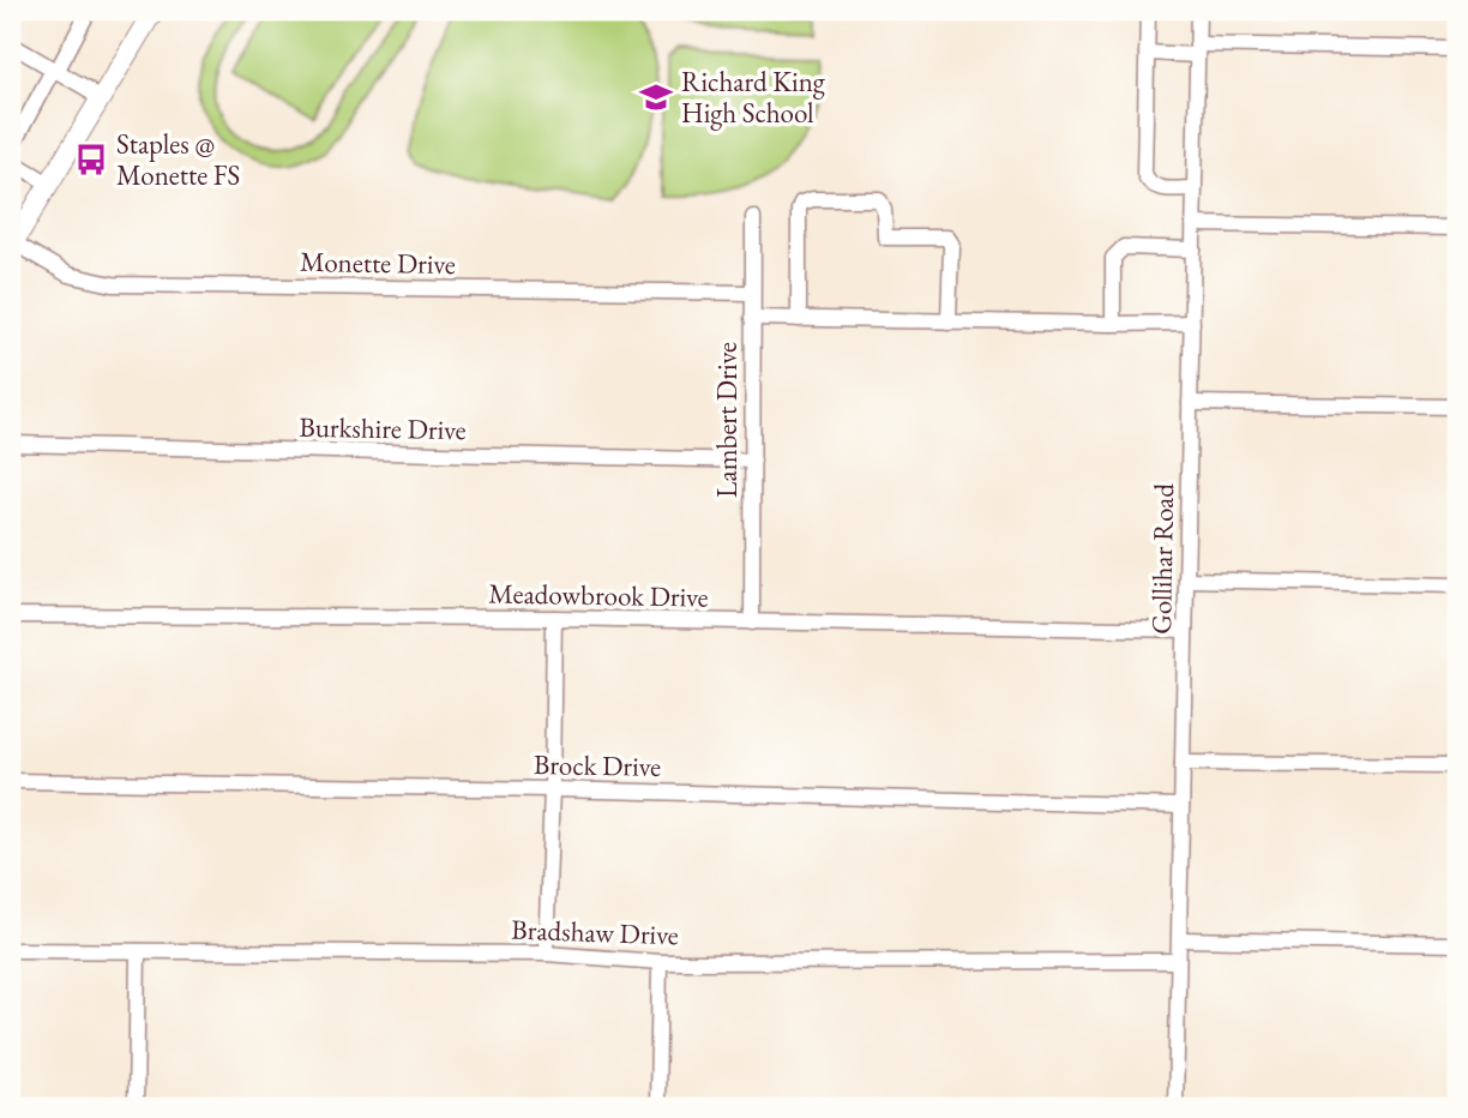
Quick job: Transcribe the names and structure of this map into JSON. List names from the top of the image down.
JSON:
{
  "streets": {
    "street": [
      "Monette Drive",
      "Lambert Drive",
      "Burkshire Drive",
      "Gollihar Road",
      "Meadowbrook Drive",
      "Brock Drive",
      "Bradshaw Drive"
    ]
  },
  "crossings": [
    ["Monette Drive", "Lambert Drive"],
    ["Lambert Drive", "Burkshire Drive"],
    ["Lambert Drive", "Meadowbrook Drive"],
    ["Gollihar Road", "Meadowbrook Drive"],
    ["Gollihar Road", "Brock Drive"],
    ["Gollihar Road", "Bradshaw Drive"]
  ],
  "places": {
    "school or university": ["Richard King High School"],
    "bus stop": ["Staples @ Monette FS"]
  }
}
